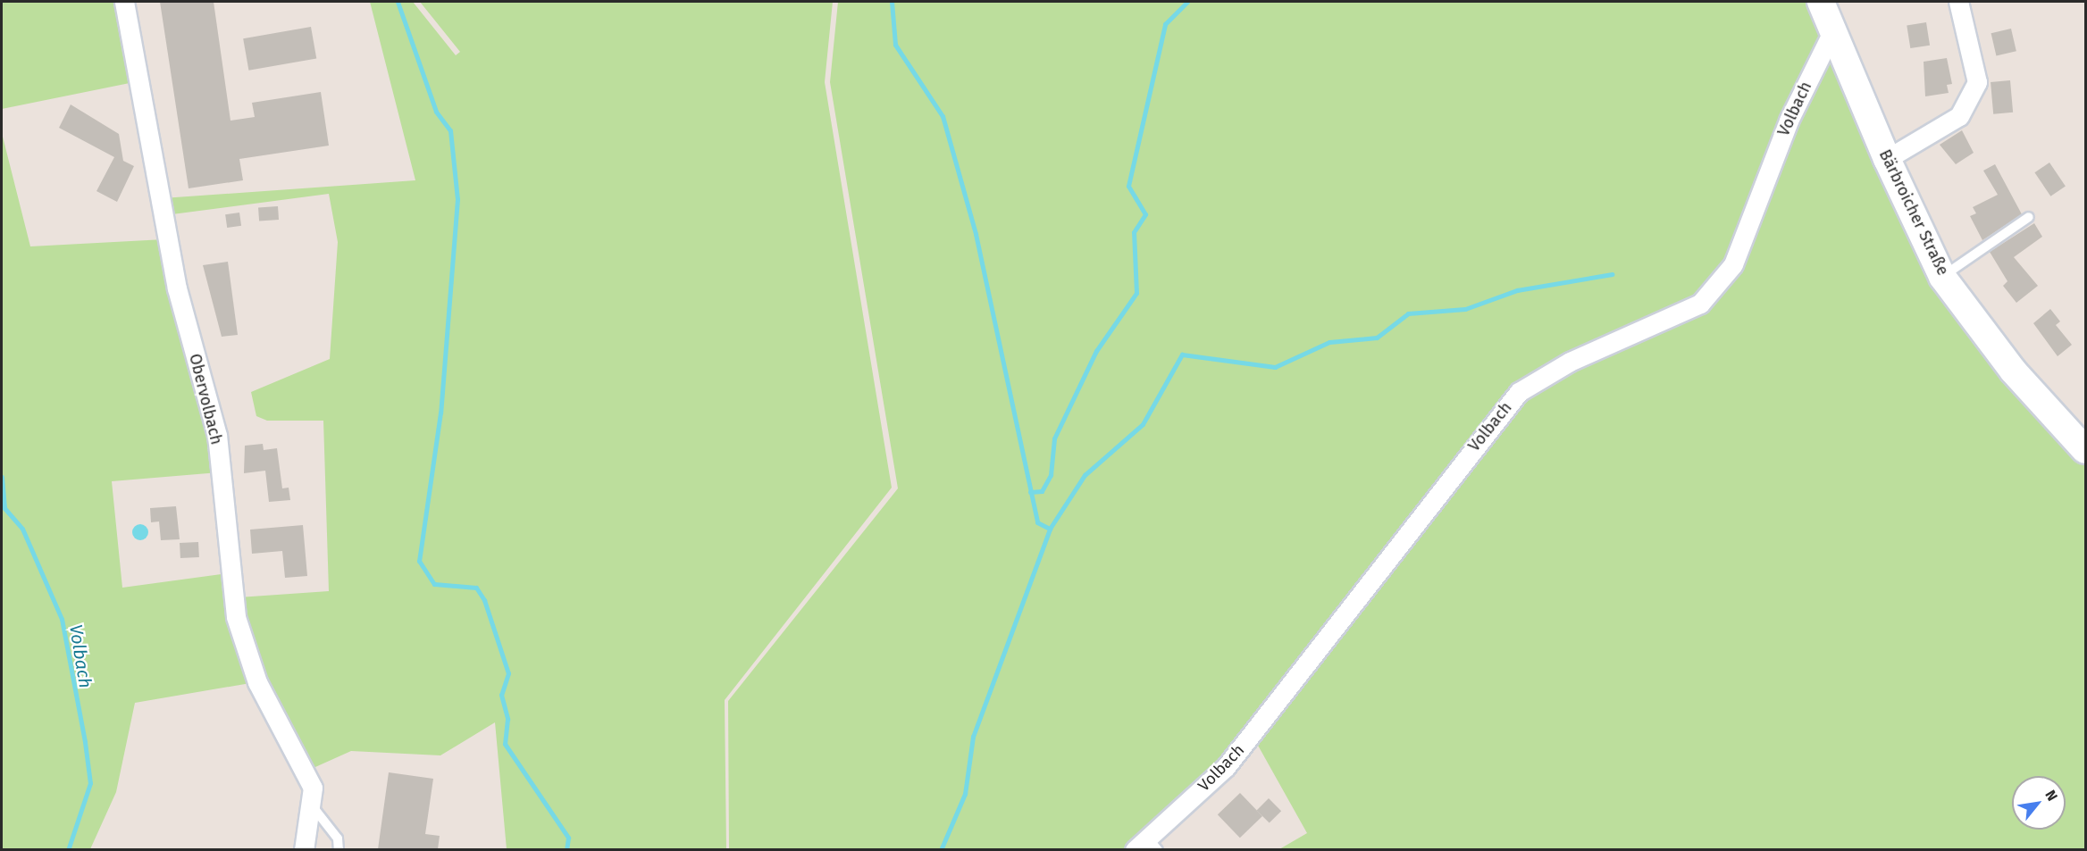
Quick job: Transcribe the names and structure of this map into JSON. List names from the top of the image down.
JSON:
{
  "streets": {
    "main road": ["Bärbroicher Straße"],
    "street": ["Volbach", "Obervolbach"]
  },
  "crossings": [
    ["Volbach", "Bärbroicher Straße"]
  ],
  "water": ["Volbach"],
  "north": "top right"
}
